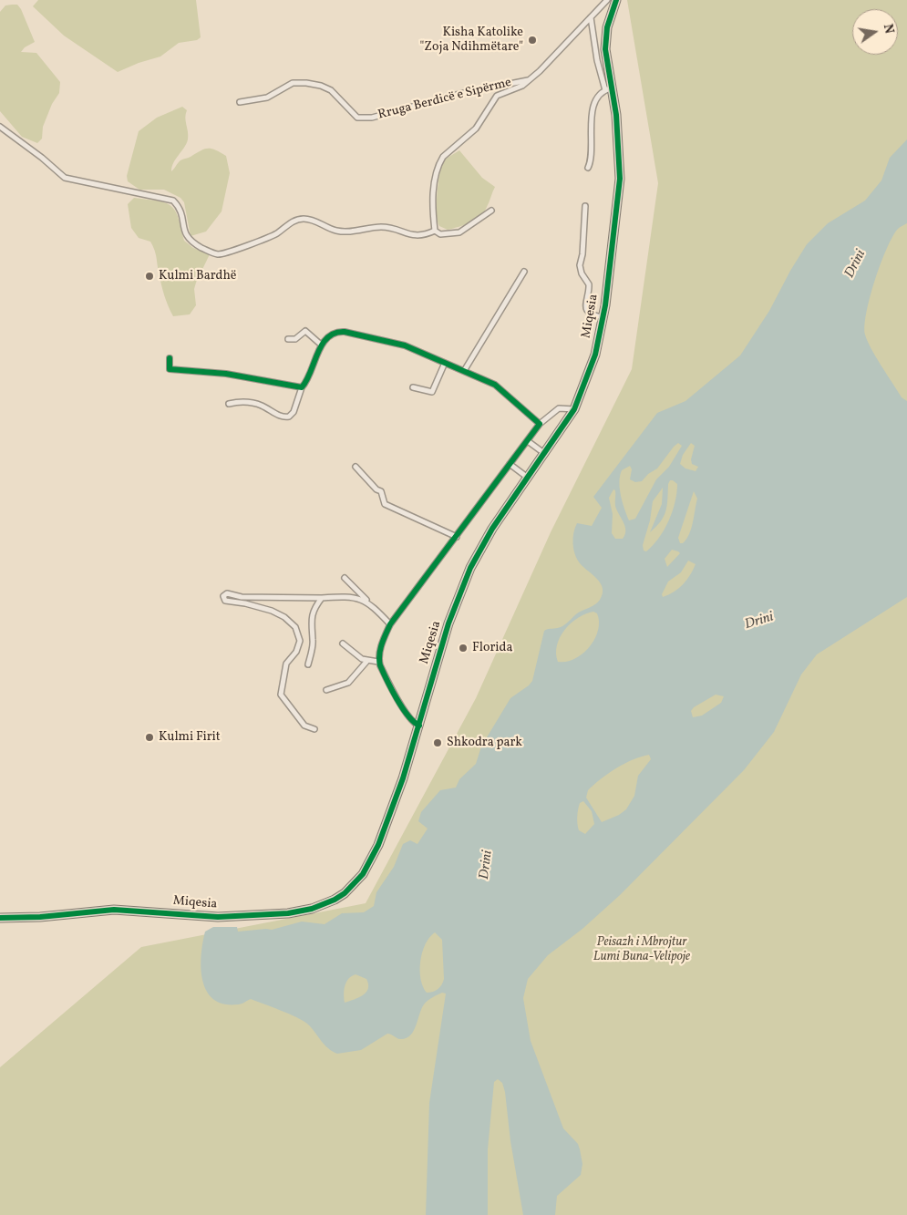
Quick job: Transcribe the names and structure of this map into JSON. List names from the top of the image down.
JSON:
{
  "streets": {
    "main road": ["Miqesia"],
    "street": ["Rruga Berdicë e Sipërme"]
  },
  "water": ["Drini"],
  "parks": ["Peisazh i Mbrojtur Lumi Buna-Velipoje"],
  "places": [
    "Kisha Katolike \"Zoja Ndihmëtare\"",
    "Kulmi Bardhë",
    "Florida",
    "Kulmi Firit",
    "Shkodra park"
  ],
  "north": "right"
}
